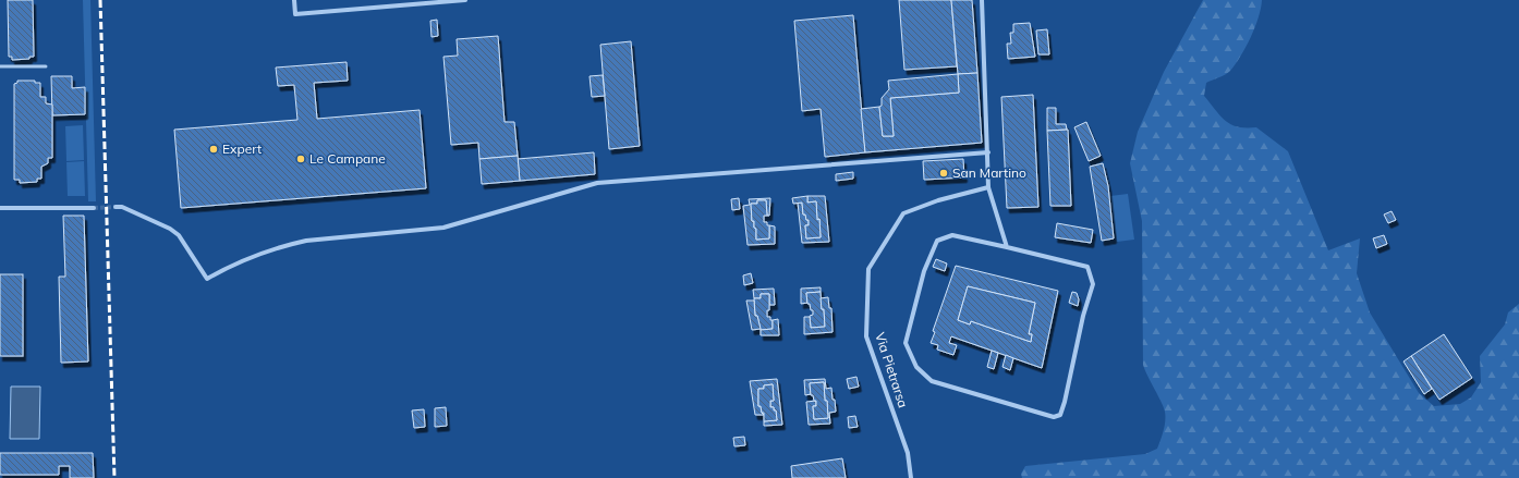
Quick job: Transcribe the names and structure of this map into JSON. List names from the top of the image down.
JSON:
{
  "streets": {
    "street": ["Via Pietrarsa"]
  },
  "places": ["Expert", "Le Campane", "San Martino"]
}
